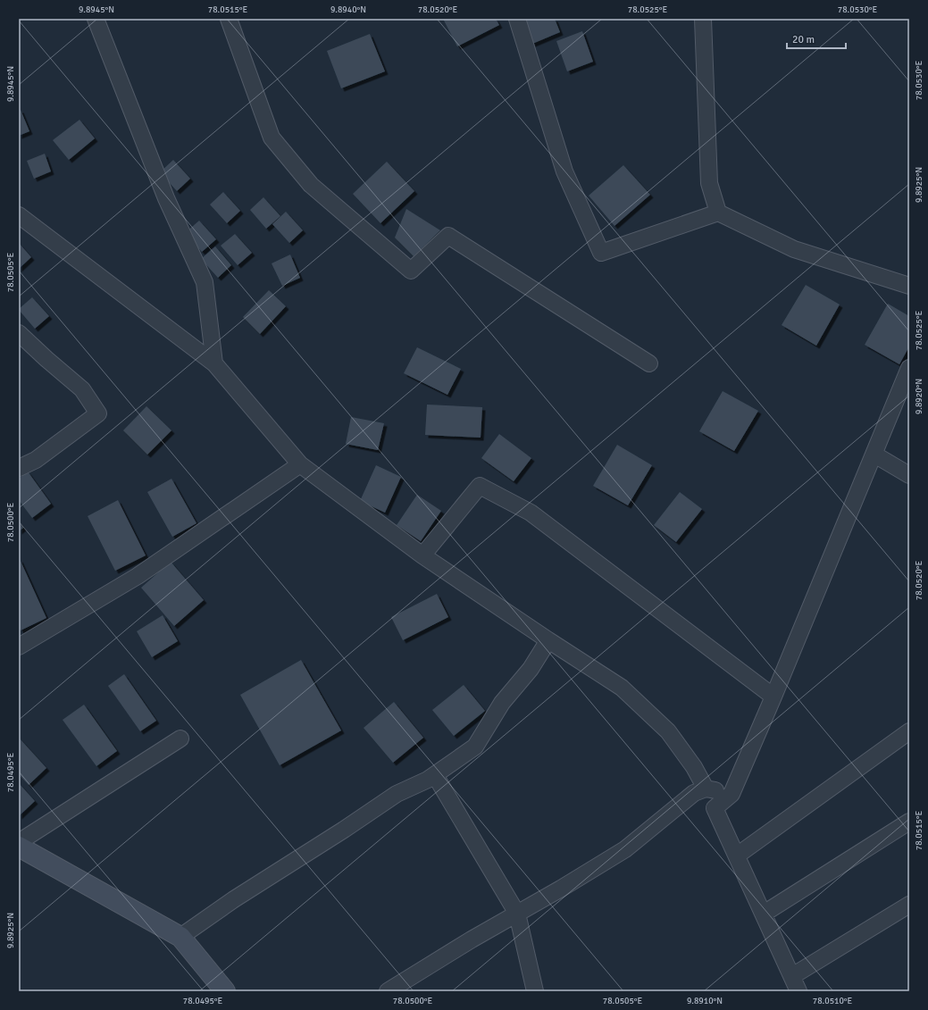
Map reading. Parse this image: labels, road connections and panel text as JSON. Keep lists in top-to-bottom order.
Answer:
{
  "scale_bar": "20 m",
  "coordinates": [
    "9.8945°N",
    "78.0515°E",
    "9.8940°N",
    "78.0520°E",
    "78.0525°E",
    "78.0530°E",
    "9.8925°N",
    "78.0505°E",
    "9.8920°N",
    "78.0500°E",
    "78.0495°E",
    "9.8910°N",
    "78.0510°E"
  ]
}
